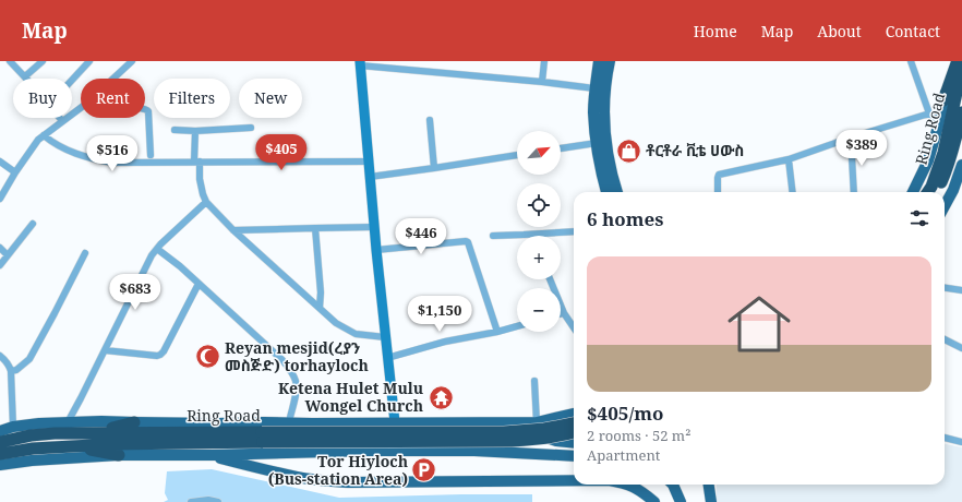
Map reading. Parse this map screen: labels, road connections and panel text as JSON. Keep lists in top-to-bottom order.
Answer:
{
  "streets": {
    "highway": ["Ring Road"]
  },
  "places": {
    "shop": ["ቶርቶራ ቪቴ ሀውስ"],
    "mosque": ["Reyan mesjid(ረያን መስጅድ) torhayloch"],
    "temple": ["Ketena Hulet Mulu Wongel Church"],
    "parking": ["Tor Hiyloch (Bus-station Area)"]
  },
  "north": "top right",
  "page": {
    "header": "Map",
    "nav": [
      "Home",
      "Map",
      "About",
      "Contact"
    ],
    "chip": [
      "Buy",
      "Rent",
      "Filters",
      "New"
    ],
    "price": [
      "$389",
      "$405",
      "$516",
      "$446",
      "$683",
      "$1,150"
    ],
    "map_buttons": ["+", "−"],
    "heading": "6 homes",
    "list": [
      {
        "name": "$405/mo",
        "note": "2 rooms · 52 m² · Apartment"
      }
    ]
  }
}
